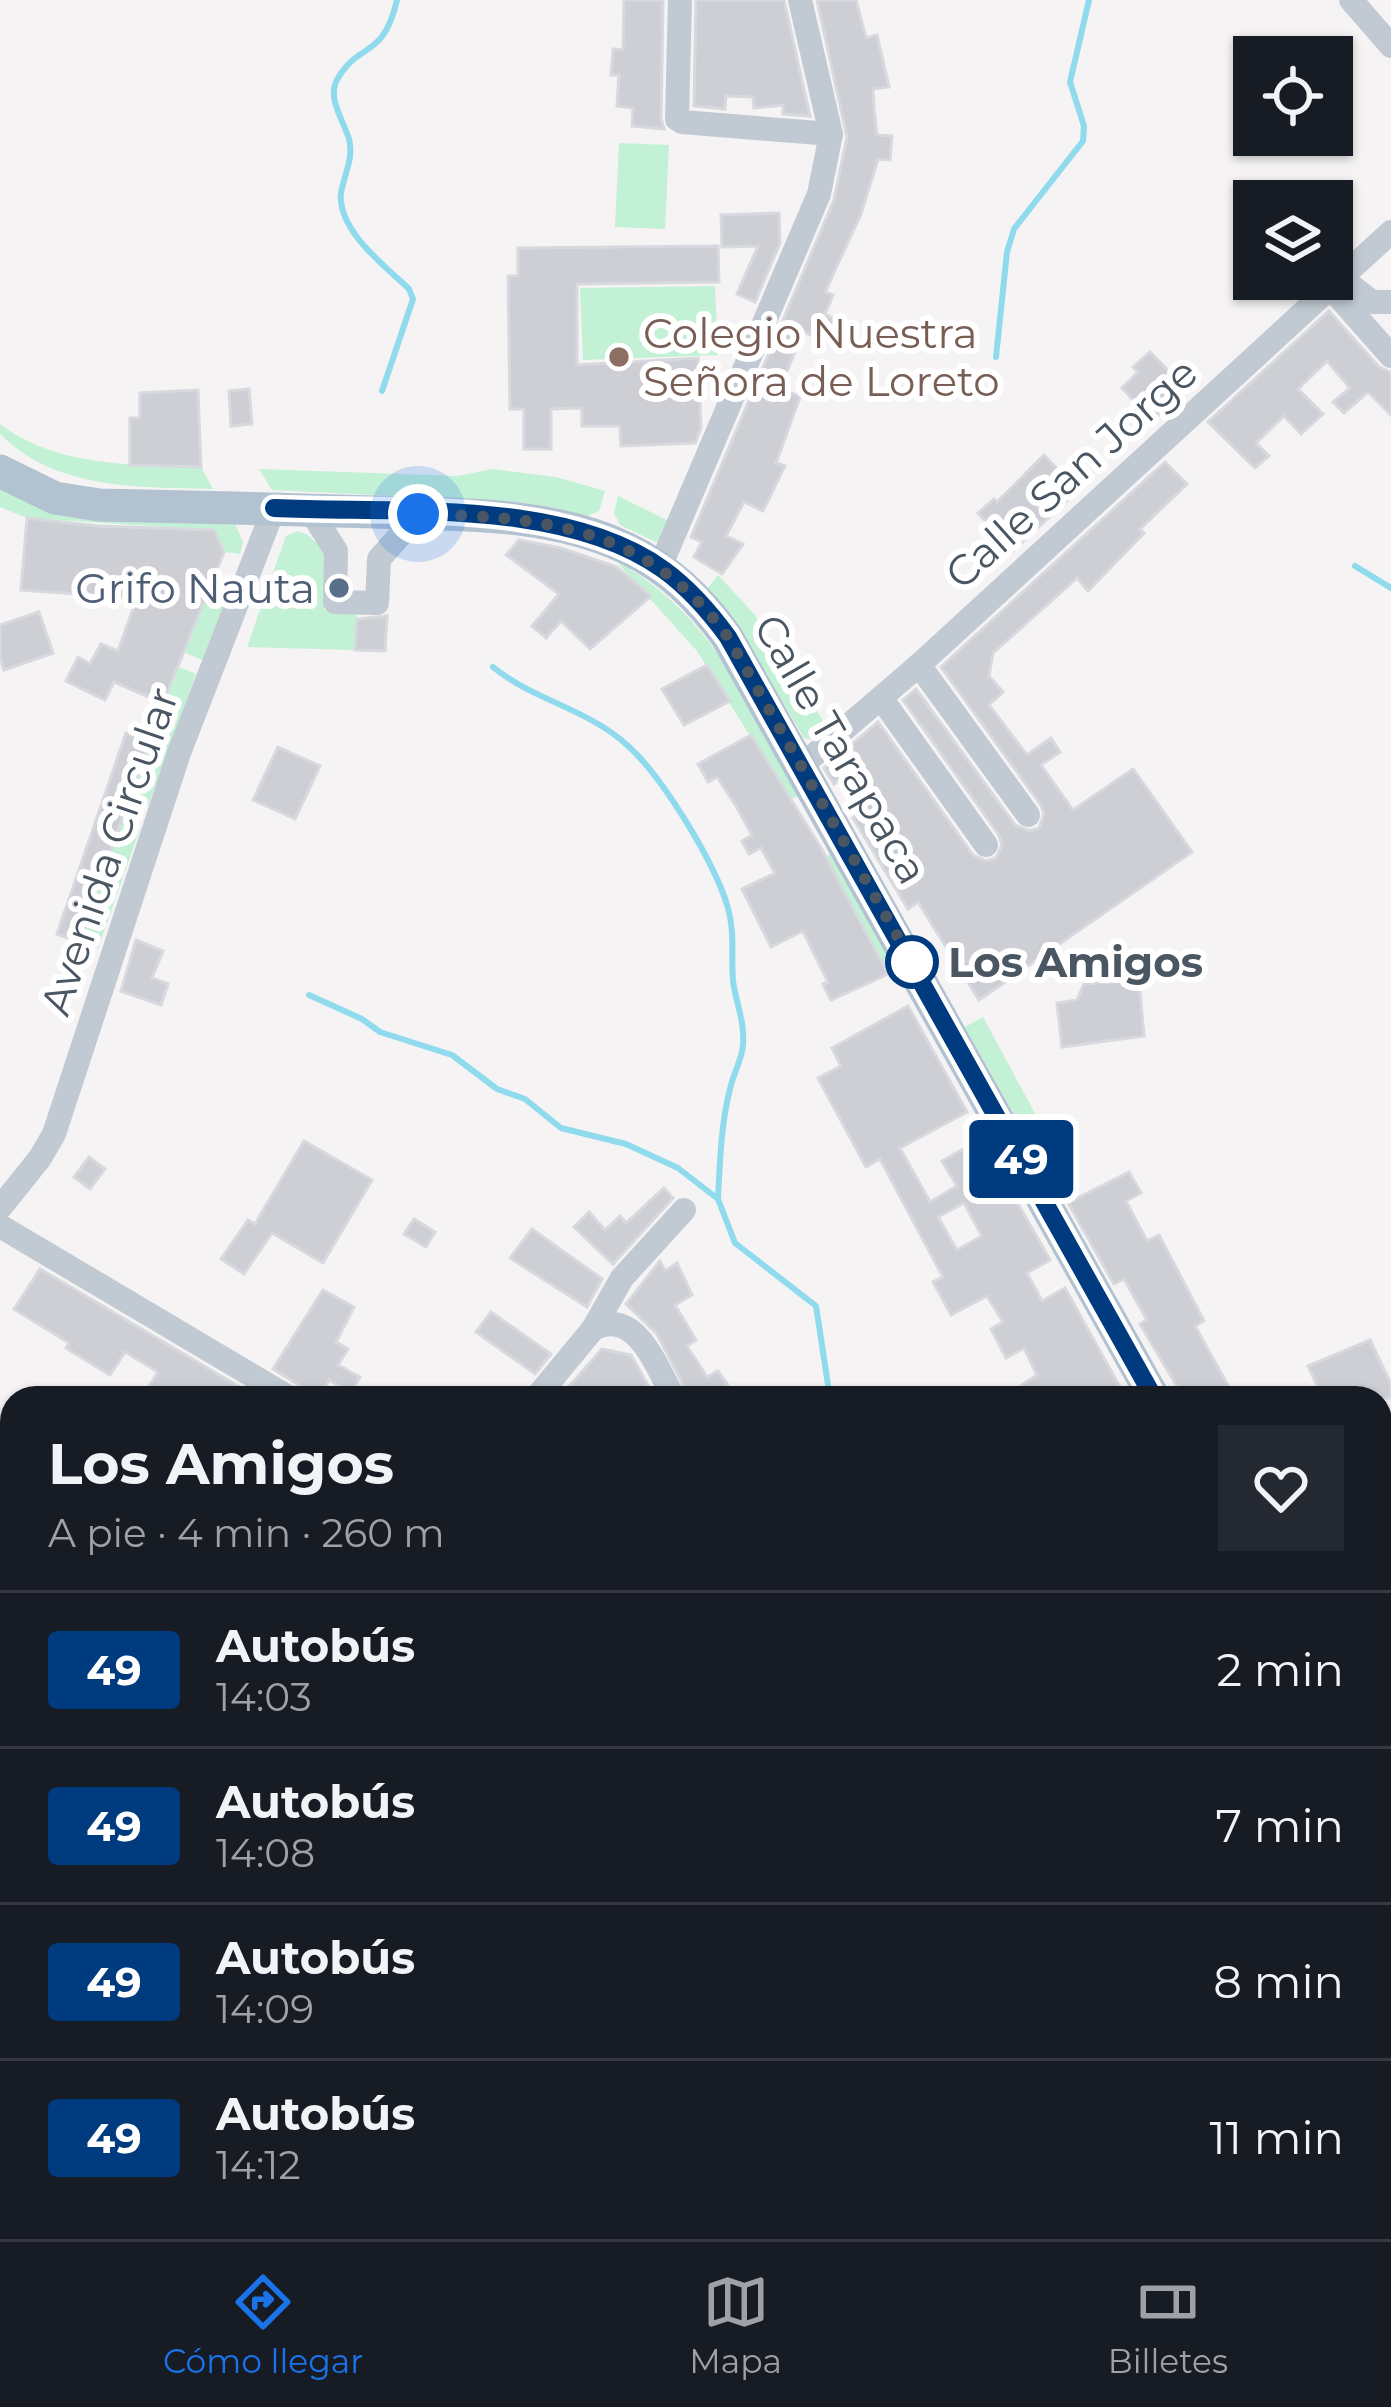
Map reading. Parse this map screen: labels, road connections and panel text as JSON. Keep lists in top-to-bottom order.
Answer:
{
  "streets": {
    "main road": ["Calle Tarapaca"],
    "street": ["Calle San Jorge", "Avenida Circular"]
  },
  "crossings": [
    ["Calle San Jorge", "Calle Tarapaca"],
    ["Calle Tarapaca", "Avenida Circular"]
  ],
  "places": ["Colegio Nuestra Señora de Loreto", "Grifo Nauta", "Los Amigos"],
  "lines": ["bus line 49"],
  "page": {
    "on_map": "49",
    "heading": ["Los Amigos", "A pie · 4 min · 260 m"],
    "list": [
      {
        "mark": "49",
        "name": "Autobús",
        "note": "14:03",
        "value": "2 min"
      },
      {
        "mark": "49",
        "name": "Autobús",
        "note": "14:08",
        "value": "7 min"
      },
      {
        "mark": "49",
        "name": "Autobús",
        "note": "14:09",
        "value": "8 min"
      },
      {
        "mark": "49",
        "name": "Autobús",
        "note": "14:12",
        "value": "11 min"
      }
    ],
    "tabs": ["Cómo llegar", "Mapa", "Billetes"]
  }
}
